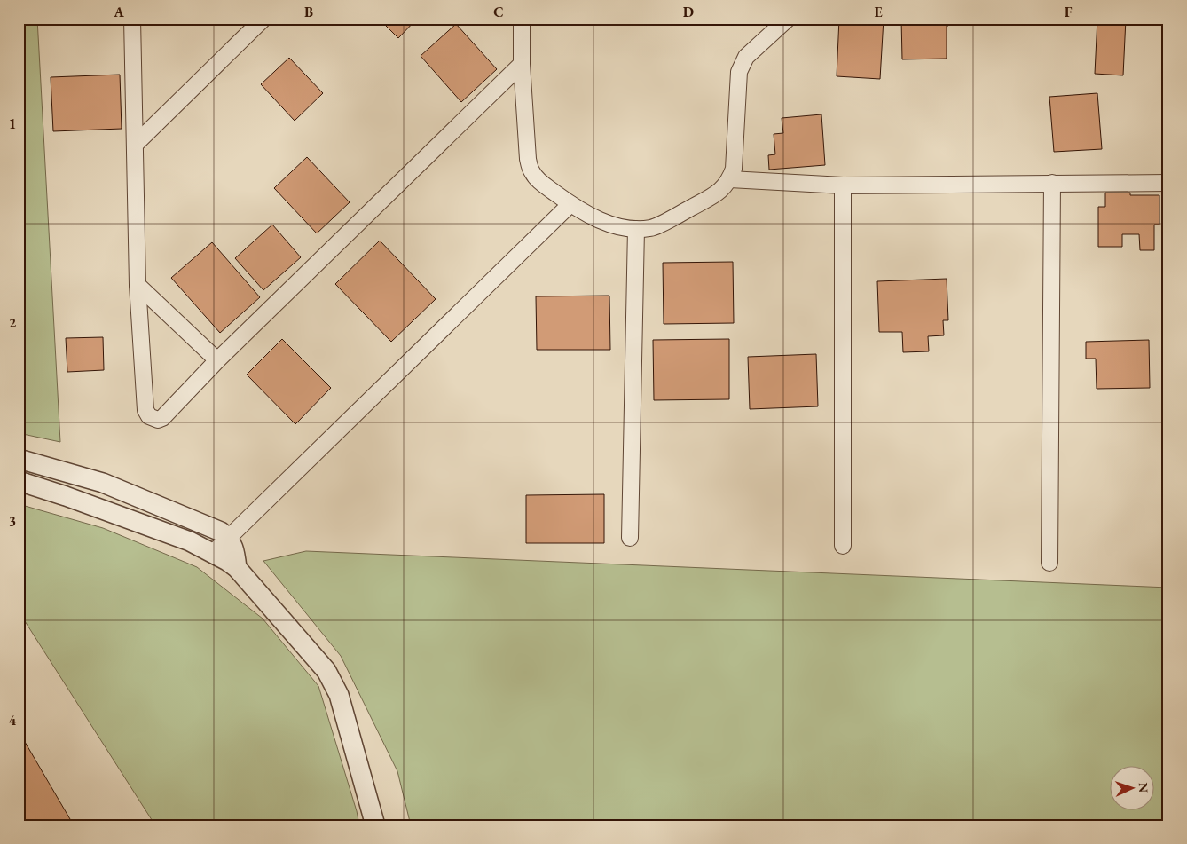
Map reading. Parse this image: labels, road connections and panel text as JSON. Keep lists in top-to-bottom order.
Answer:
{
  "north": "right",
  "grid": {
    "columns": [
      "A",
      "B",
      "C",
      "D",
      "E",
      "F"
    ],
    "rows": [
      "1",
      "2",
      "3",
      "4"
    ]
  }
}
